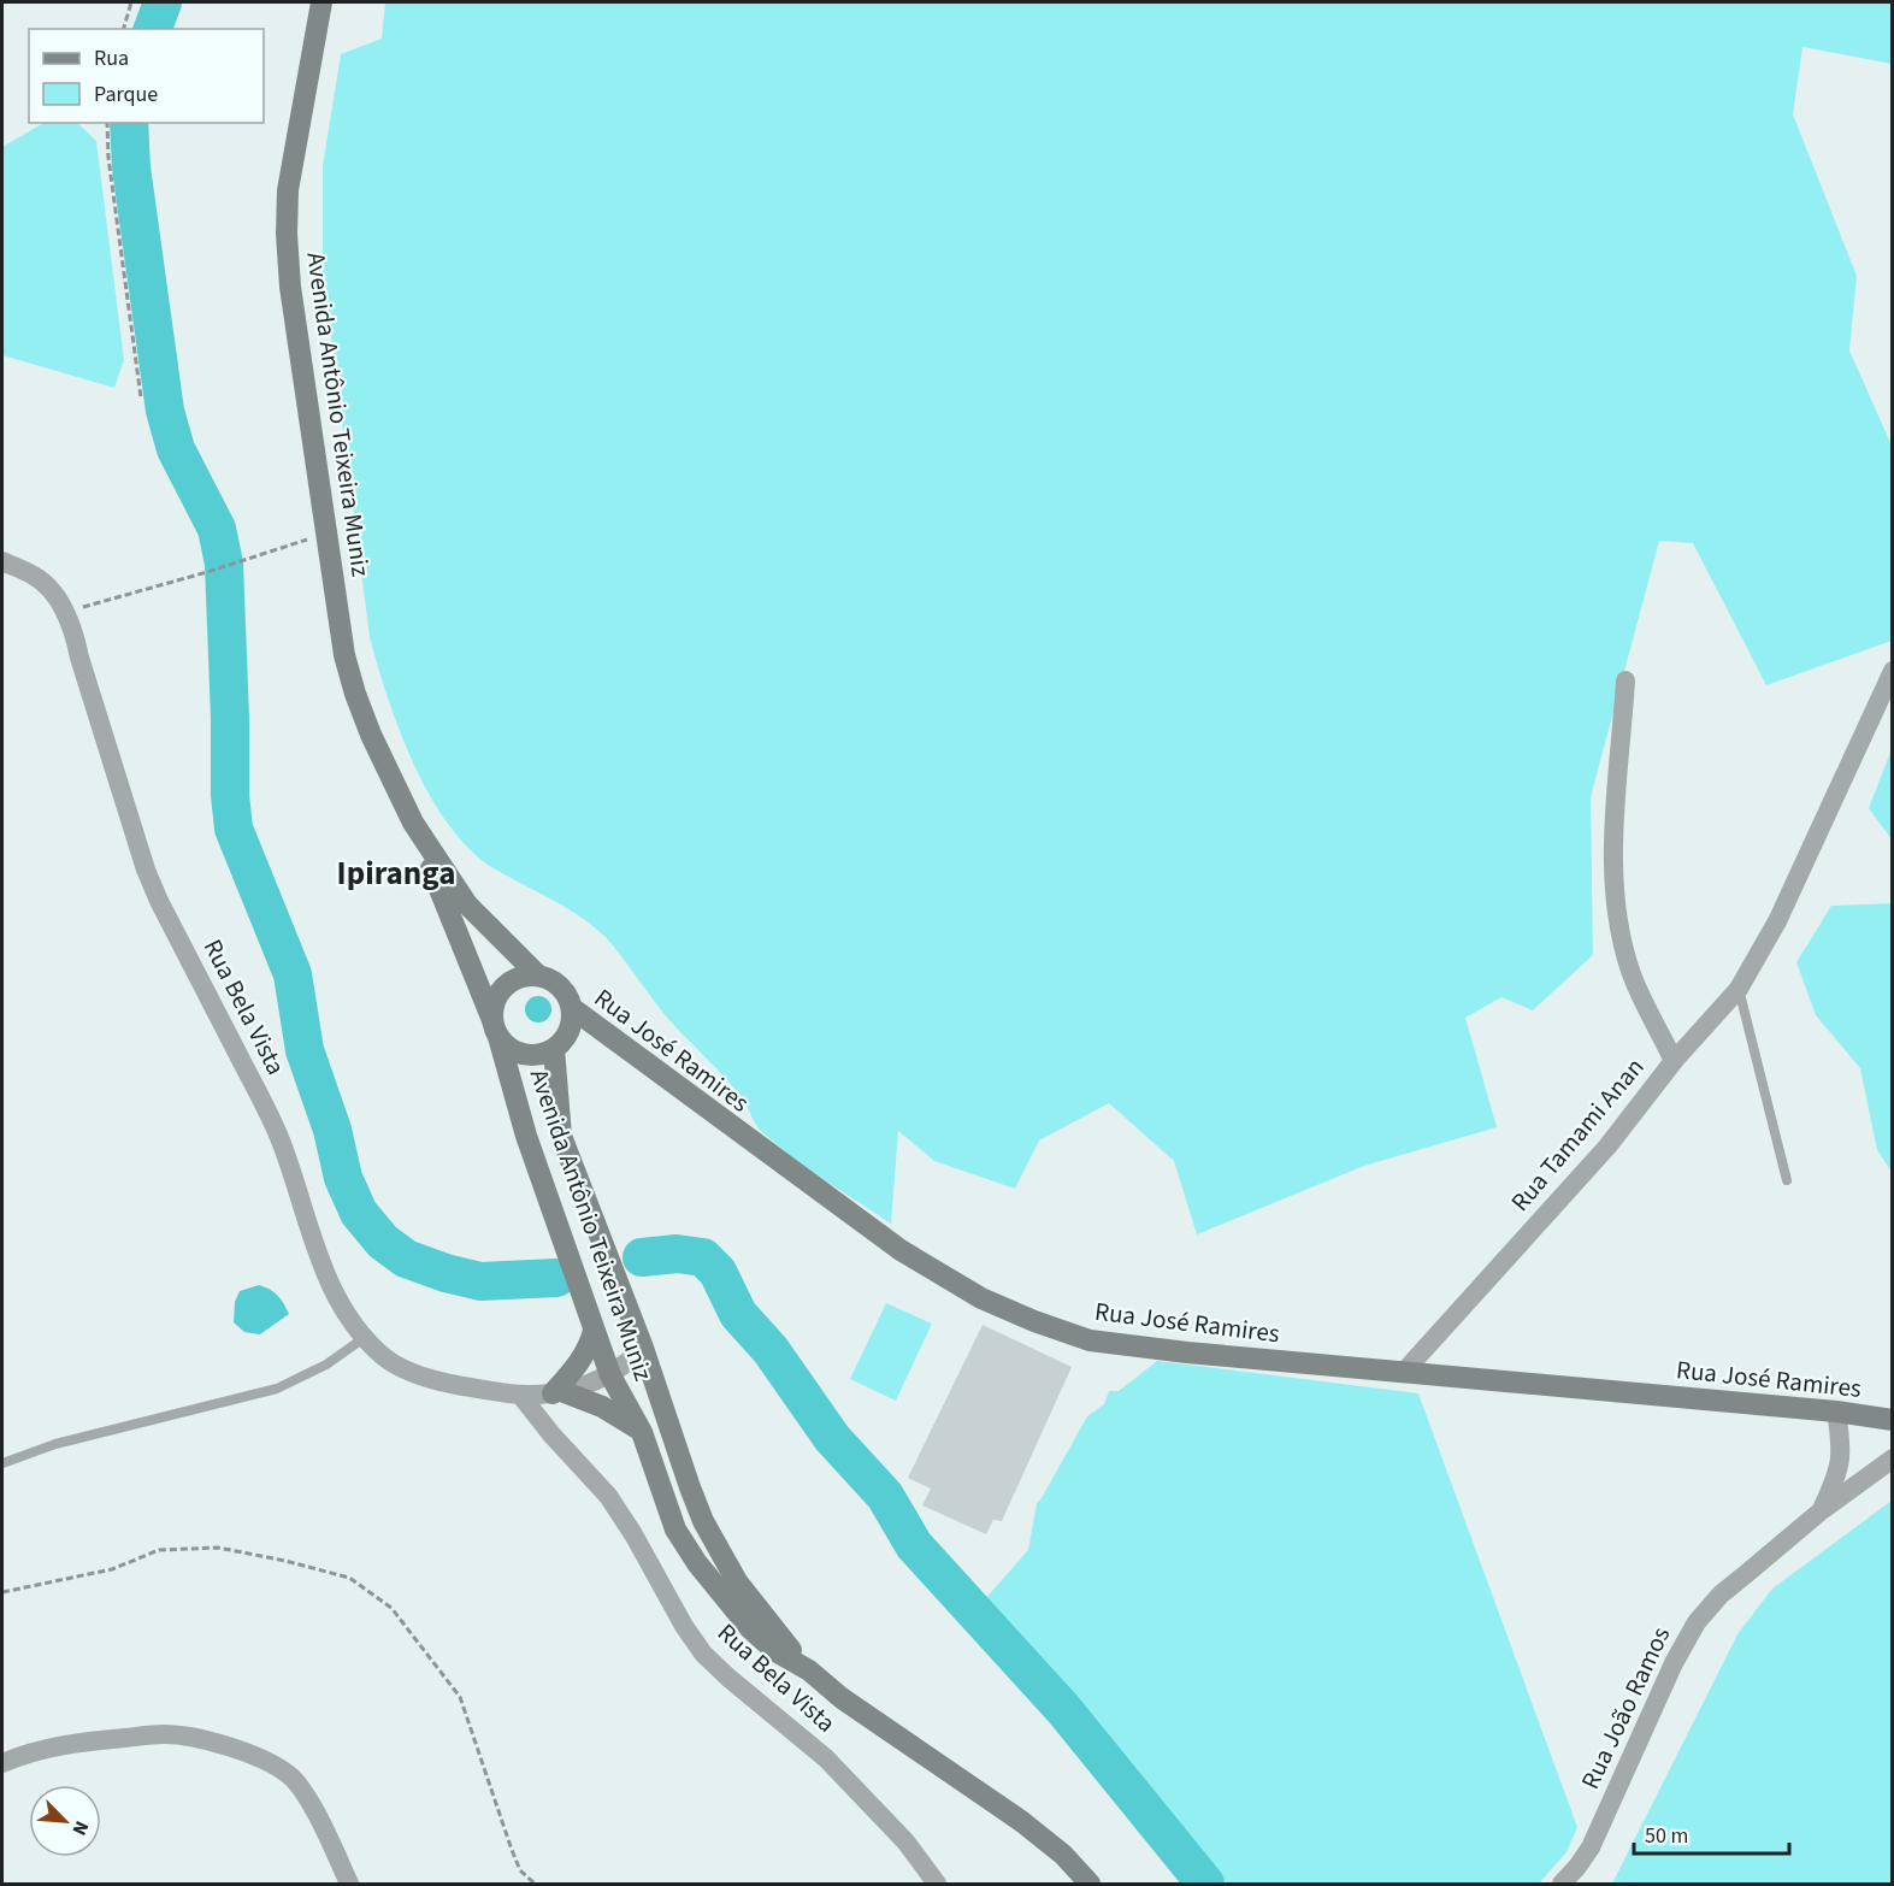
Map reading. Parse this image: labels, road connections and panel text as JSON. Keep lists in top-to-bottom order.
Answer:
{
  "streets": {
    "main road": ["Avenida Antônio Teixeira Muniz", "Rua José Ramires"],
    "street": ["Rua Bela Vista", "Rua Tamami Anan", "Rua João Ramos"]
  },
  "crossings": [
    ["Avenida Antônio Teixeira Muniz", "Rua Bela Vista"],
    ["Avenida Antônio Teixeira Muniz", "Rua José Ramires"],
    ["Rua José Ramires", "Rua Tamami Anan"],
    ["Rua José Ramires", "Rua João Ramos"]
  ],
  "districts": ["Ipiranga"],
  "legend": ["Rua", "Parque"],
  "scale_bar": "50 m",
  "north": "bottom right"
}
